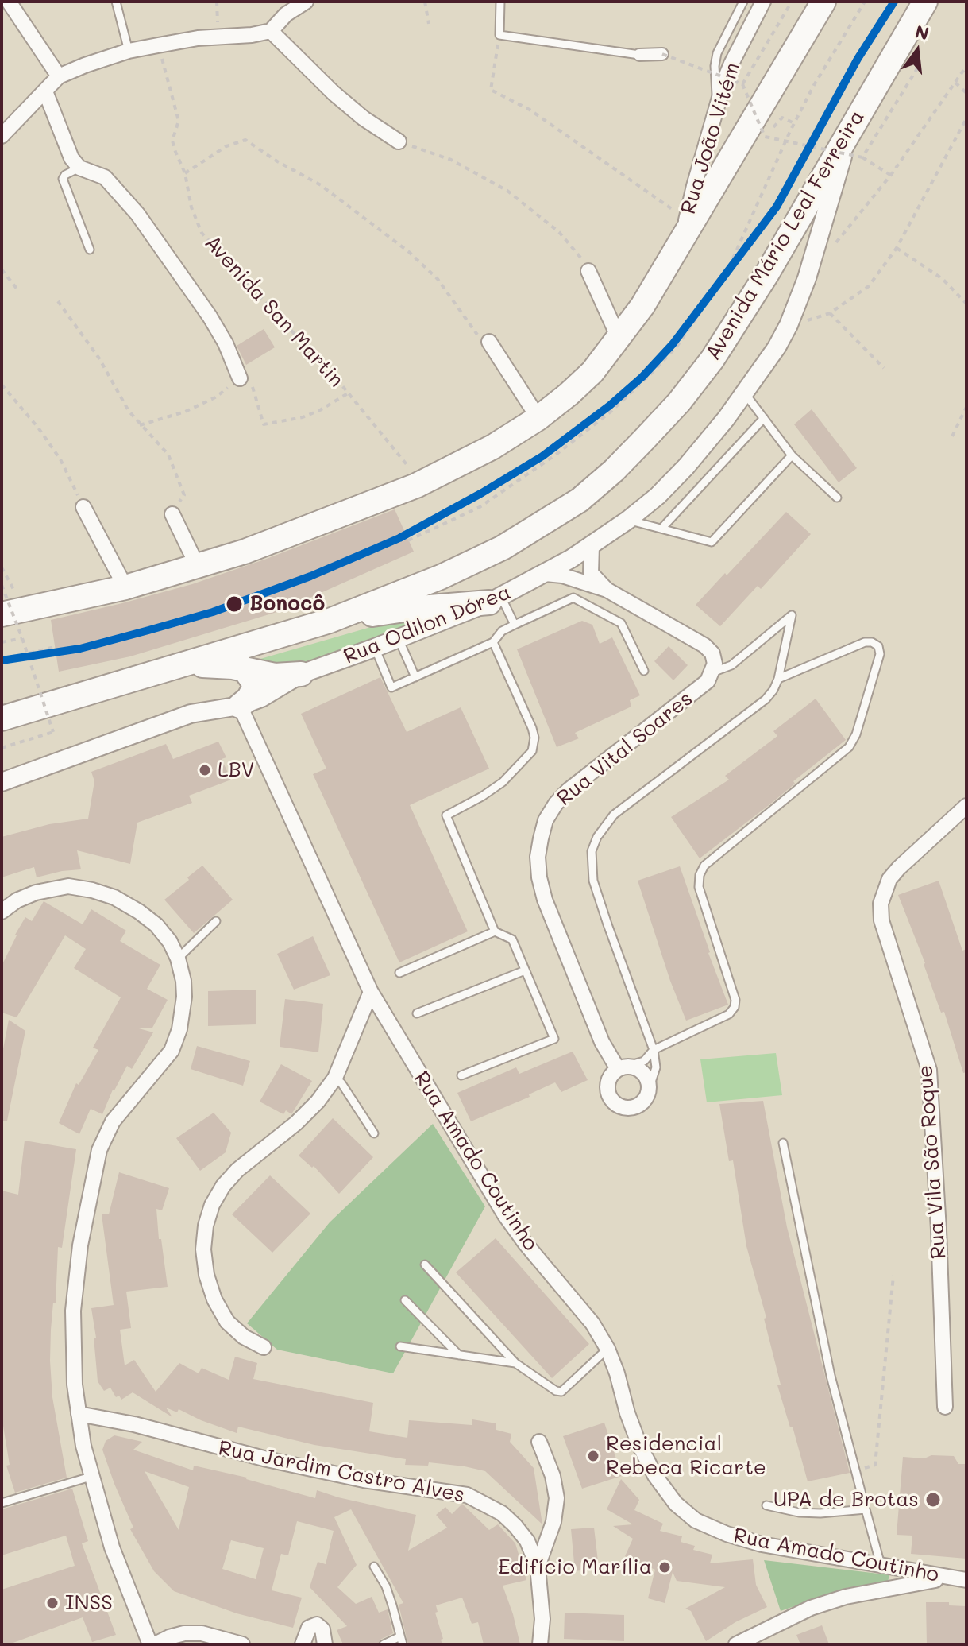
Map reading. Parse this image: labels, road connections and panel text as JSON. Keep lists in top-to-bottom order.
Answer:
{
  "streets": {
    "highway": ["Avenida Mário Leal Ferreira"],
    "street": [
      "Rua João Vitém",
      "Rua Odilon Dórea",
      "Rua Vital Soares",
      "Rua Amado Coutinho",
      "Rua Vila São Roque",
      "Rua Jardim Castro Alves"
    ],
    "path": ["Avenida San Martin"]
  },
  "crossings": [
    ["Avenida Mário Leal Ferreira", "Rua Odilon Dórea"],
    ["Rua Odilon Dórea", "Rua Amado Coutinho"]
  ],
  "places": [
    "Bonocô",
    "LBV",
    "Residencial Rebeca Ricarte",
    "UPA de Brotas",
    "Edifício Marília",
    "INSS"
  ],
  "north": "top"
}
